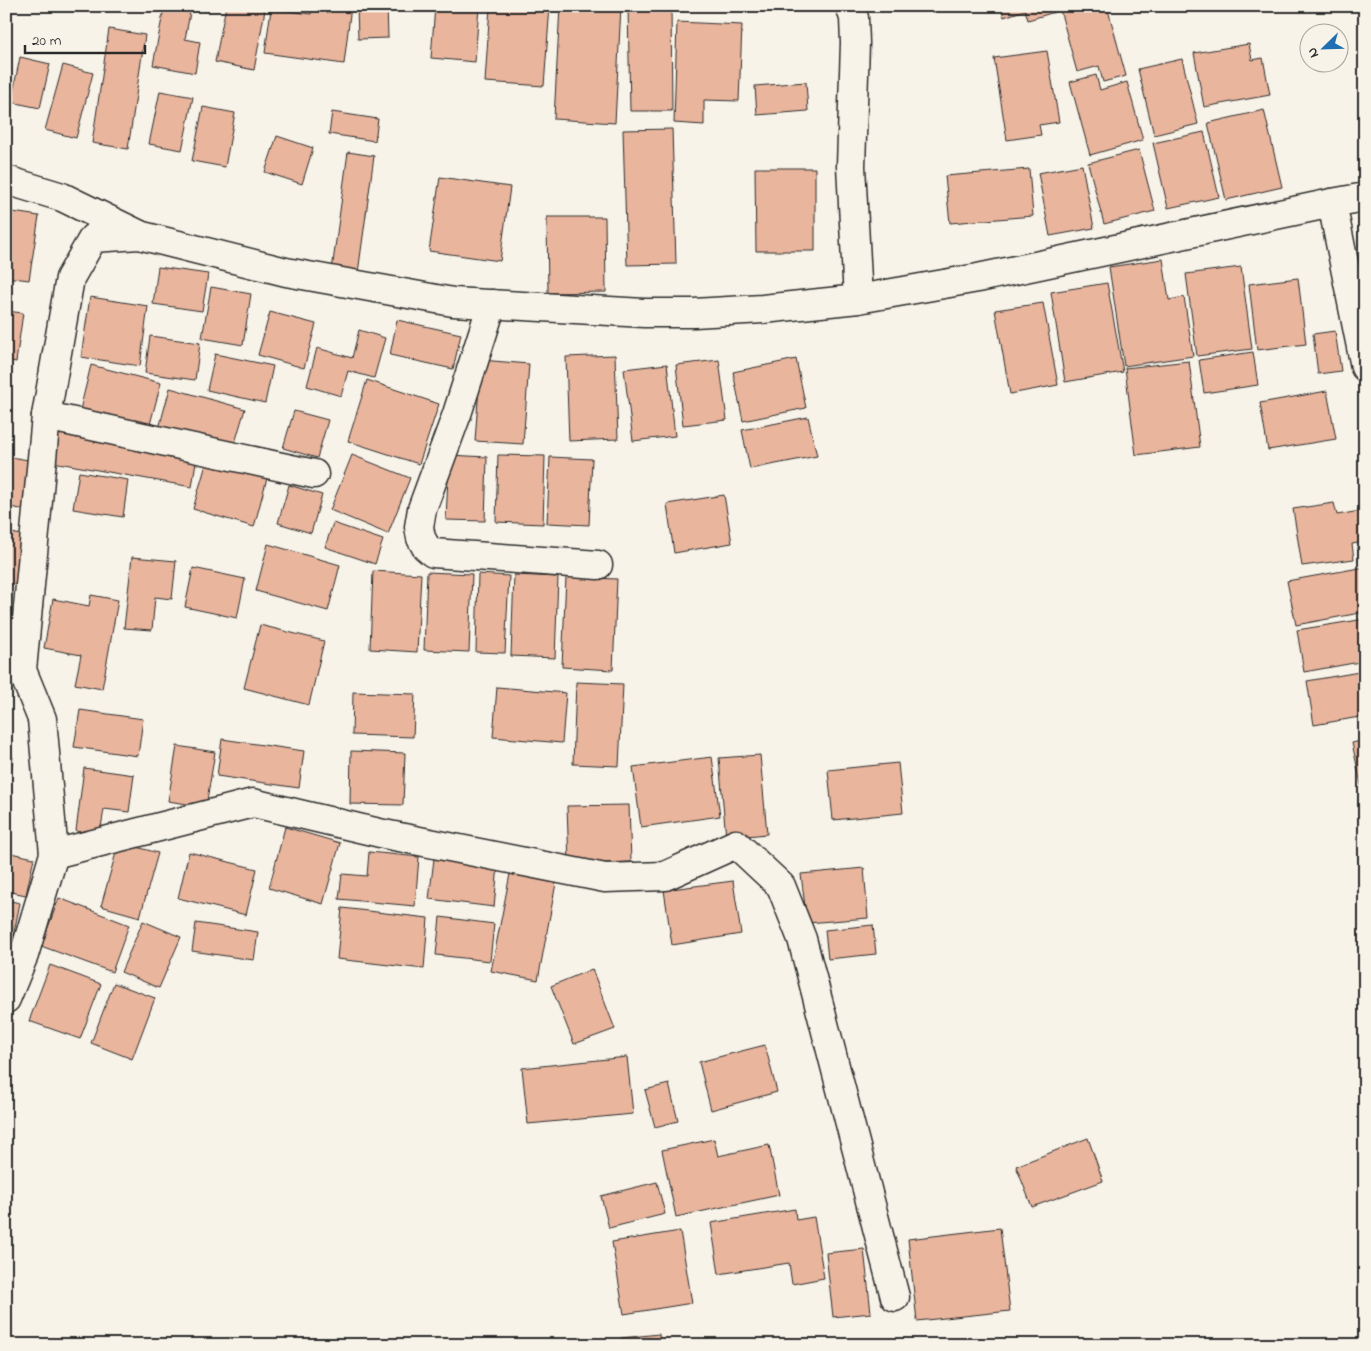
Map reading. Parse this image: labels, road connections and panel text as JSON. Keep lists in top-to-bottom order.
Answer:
{
  "scale_bar": "20 m",
  "north": "bottom left"
}
